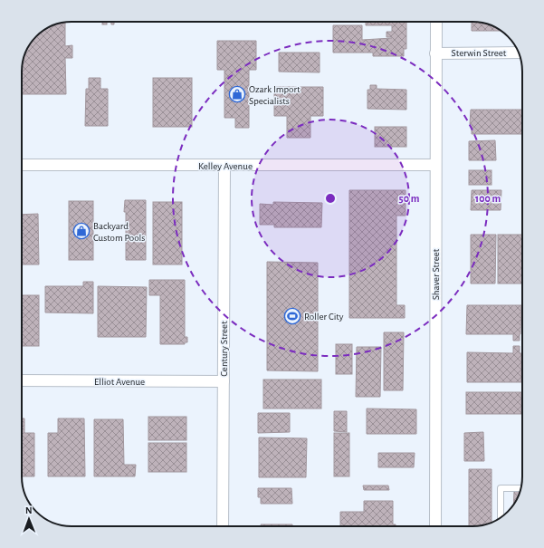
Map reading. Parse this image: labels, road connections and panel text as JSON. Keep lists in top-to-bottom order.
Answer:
{
  "streets": {
    "street": [
      "Sterwin Street",
      "Kelley Avenue",
      "Shaver Street",
      "Century Street",
      "Elliot Avenue"
    ]
  },
  "crossings": [
    ["Sterwin Street", "Shaver Street"],
    ["Kelley Avenue", "Shaver Street"],
    ["Kelley Avenue", "Century Street"],
    ["Century Street", "Elliot Avenue"]
  ],
  "places": {
    "shop": ["Ozark Import Specialists", "Backyard Custom Pools"],
    "sports": ["Roller City"]
  },
  "north": "top",
  "rings": ["50 m", "100 m"]
}
